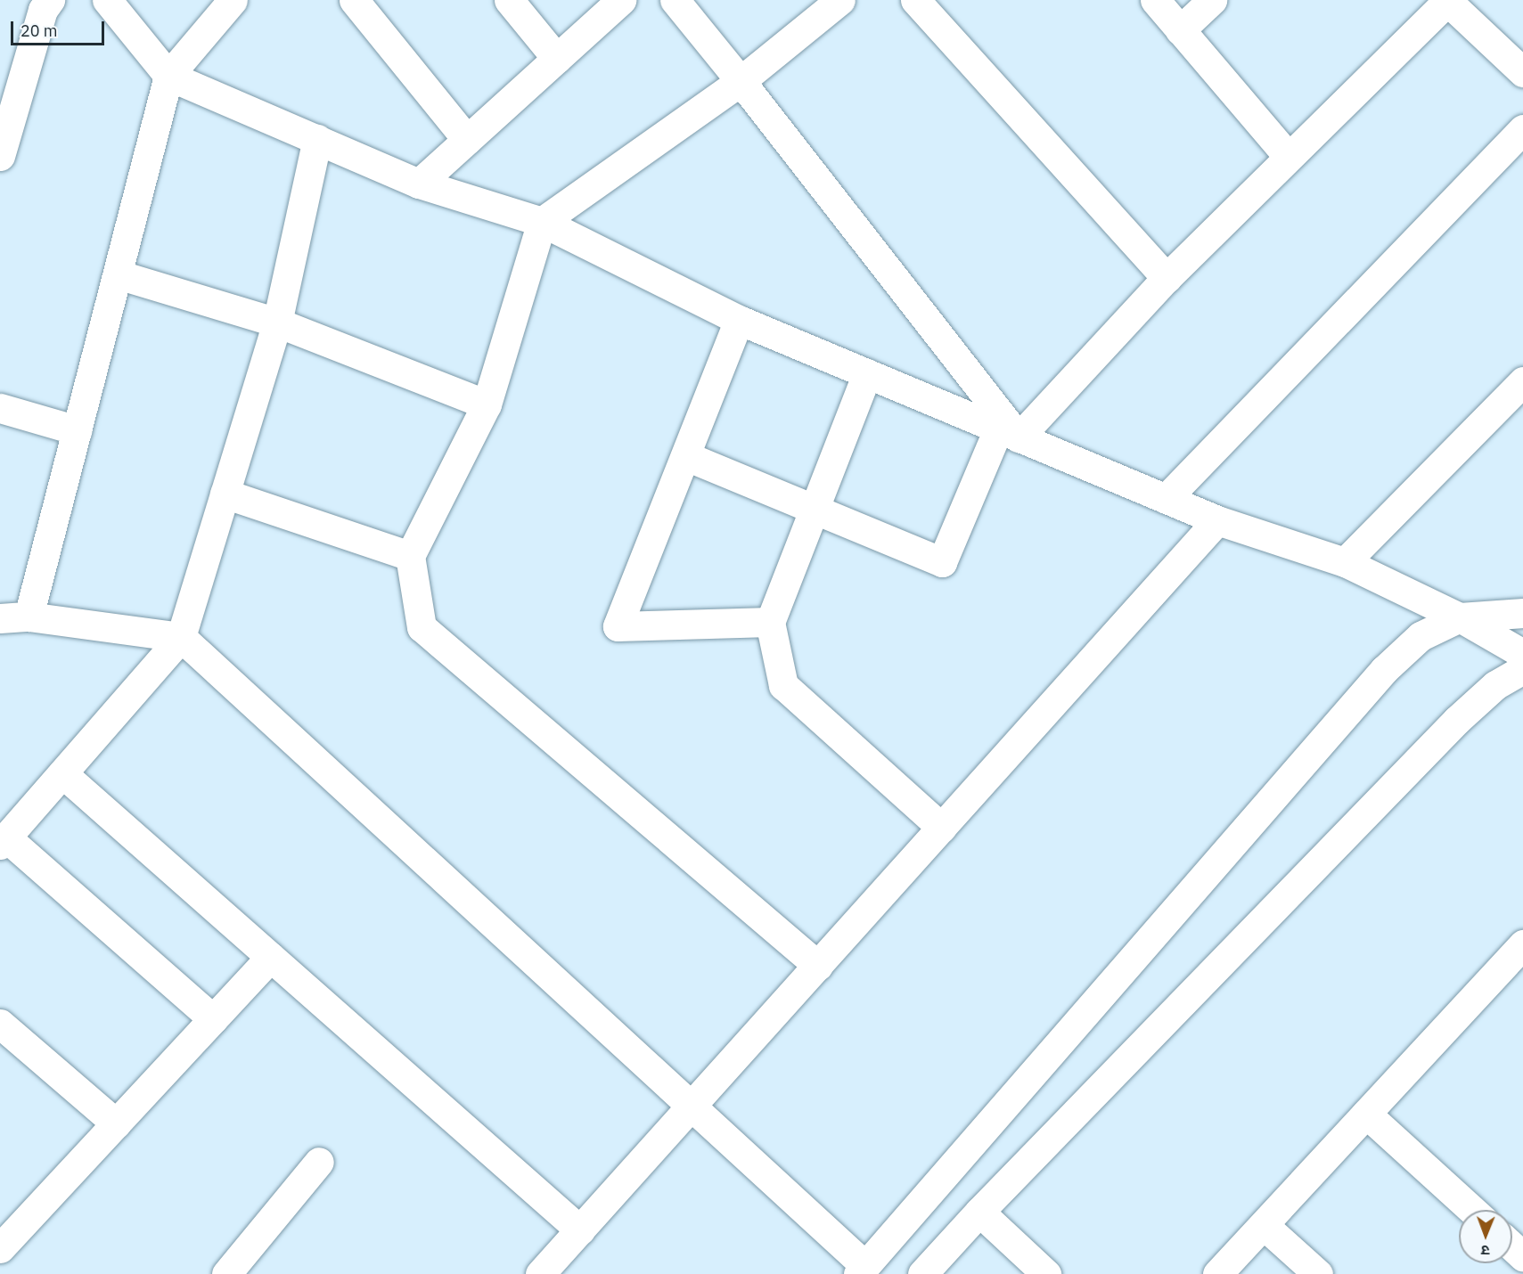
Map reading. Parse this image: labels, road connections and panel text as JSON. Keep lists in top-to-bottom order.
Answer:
{
  "scale_bar": "20 m",
  "north": "bottom"
}
